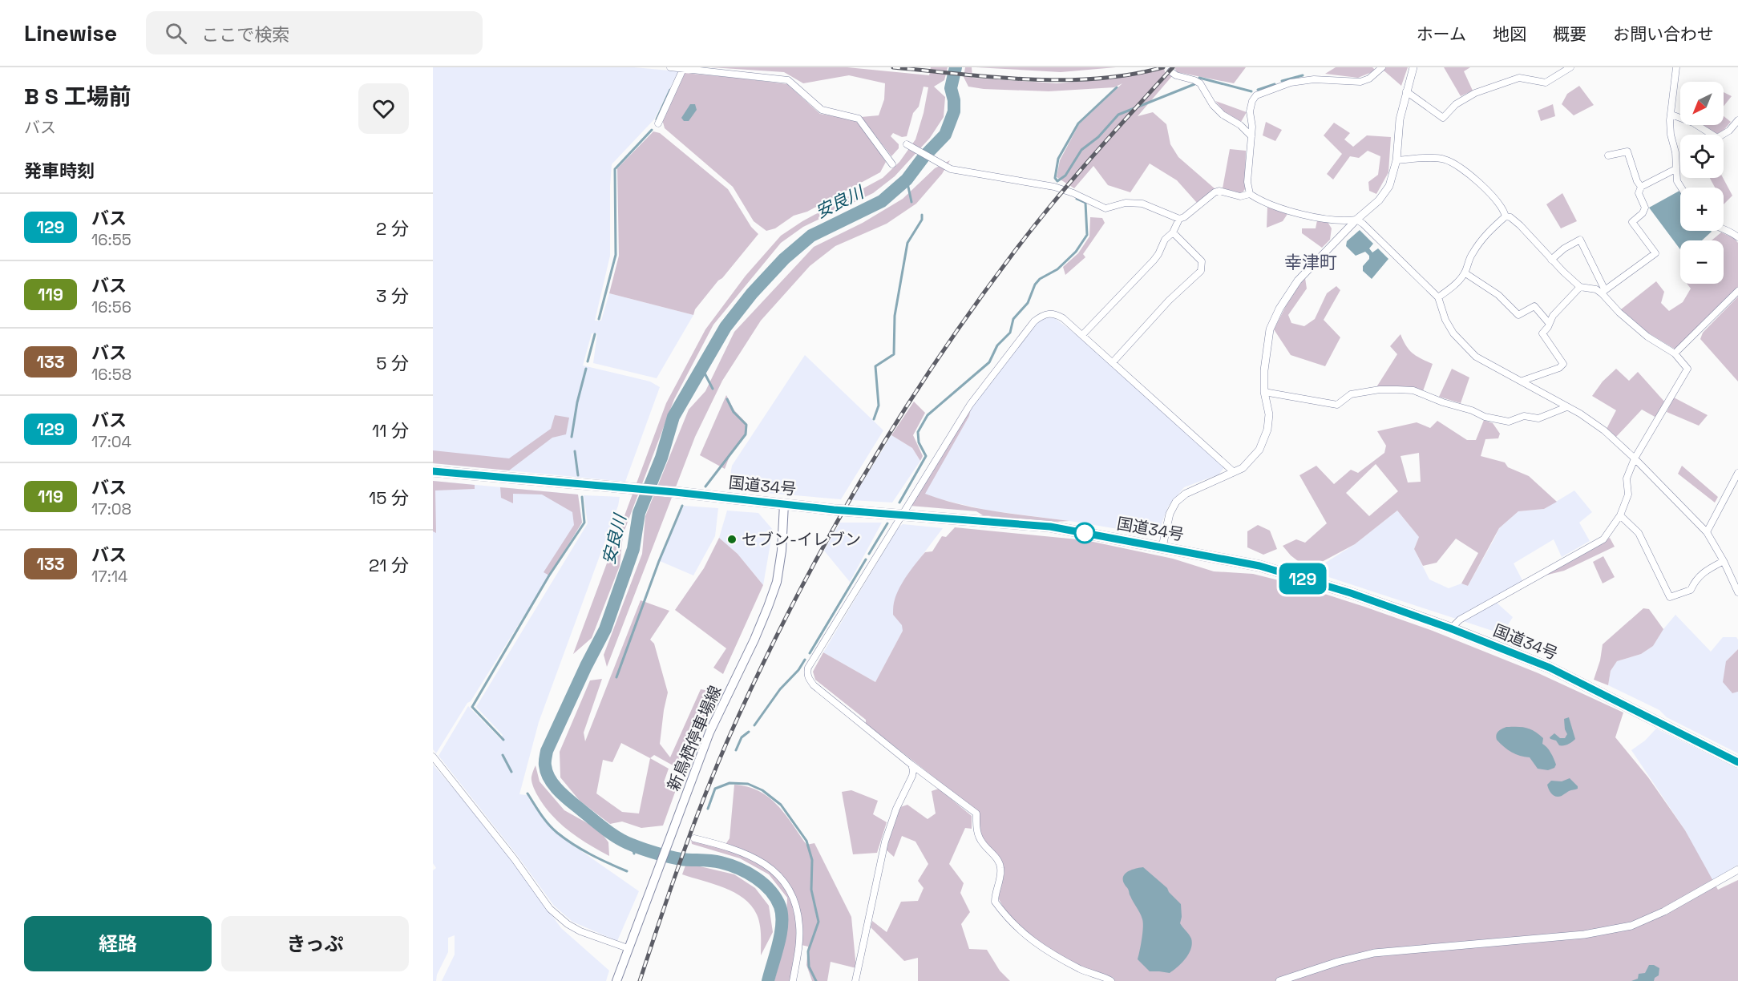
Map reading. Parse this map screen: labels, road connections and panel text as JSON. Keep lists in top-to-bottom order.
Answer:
{
  "streets": {
    "highway": ["国道34号"],
    "main road": ["新鳥栖停車場線"]
  },
  "crossings": [
    ["国道34号", "新鳥栖停車場線"]
  ],
  "districts": ["幸津町"],
  "water": ["安良川"],
  "places": ["セブン-イレブン"],
  "lines": ["bus line 129"],
  "north": "bottom left",
  "page": {
    "header": "Linewise",
    "search": "ここで検索",
    "nav": [
      "ホーム",
      "地図",
      "概要",
      "お問い合わせ"
    ],
    "heading": [
      ["B S 工場前", "バス"],
      "発車時刻"
    ],
    "on_map": "129",
    "map_buttons": ["+", "−"],
    "list": [
      {
        "mark": "129",
        "name": "バス",
        "note": "16:55",
        "value": "2 分"
      },
      {
        "mark": "119",
        "name": "バス",
        "note": "16:56",
        "value": "3 分"
      },
      {
        "mark": "133",
        "name": "バス",
        "note": "16:58",
        "value": "5 分"
      },
      {
        "mark": "129",
        "name": "バス",
        "note": "17:04",
        "value": "11 分"
      },
      {
        "mark": "119",
        "name": "バス",
        "note": "17:08",
        "value": "15 分"
      },
      {
        "mark": "133",
        "name": "バス",
        "note": "17:14",
        "value": "21 分"
      }
    ],
    "buttons": ["経路", "きっぷ"]
  }
}
